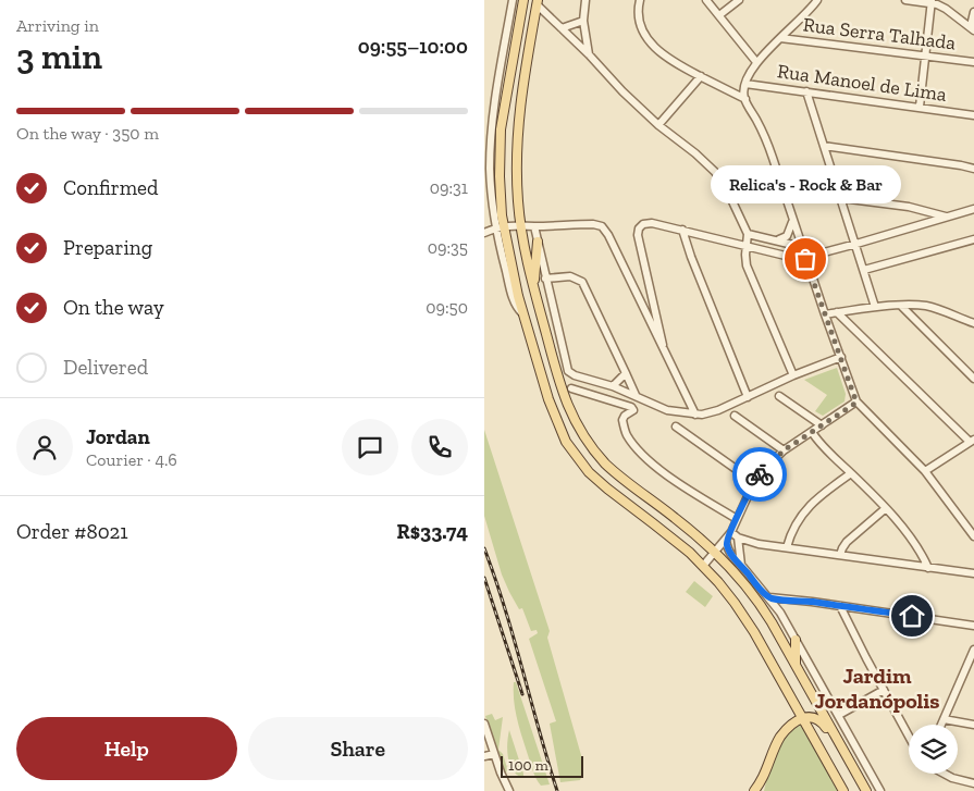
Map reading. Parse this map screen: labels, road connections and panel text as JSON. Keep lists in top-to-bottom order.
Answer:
{
  "streets": {
    "street": ["Rua Serra Talhada", "Rua Manoel de Lima"]
  },
  "districts": ["Jardim Jordanópolis"],
  "places": ["Relica's - Rock & Bar"],
  "scale_bar": "100 m",
  "page": {
    "heading": ["3 min", "Arriving in", "09:55–10:00"],
    "panel": [
      "Jordan",
      "Courier · 4.6",
      "Order #8021",
      "R$33.74"
    ],
    "bar": "On the way · 350 m",
    "list": [
      ["Confirmed", "09:31"],
      ["Preparing", "09:35"],
      ["On the way", "09:50"],
      "Delivered"
    ],
    "bubble": "Relica's - Rock & Bar",
    "buttons": ["Help", "Share"],
    "scale": "100 m"
  }
}
